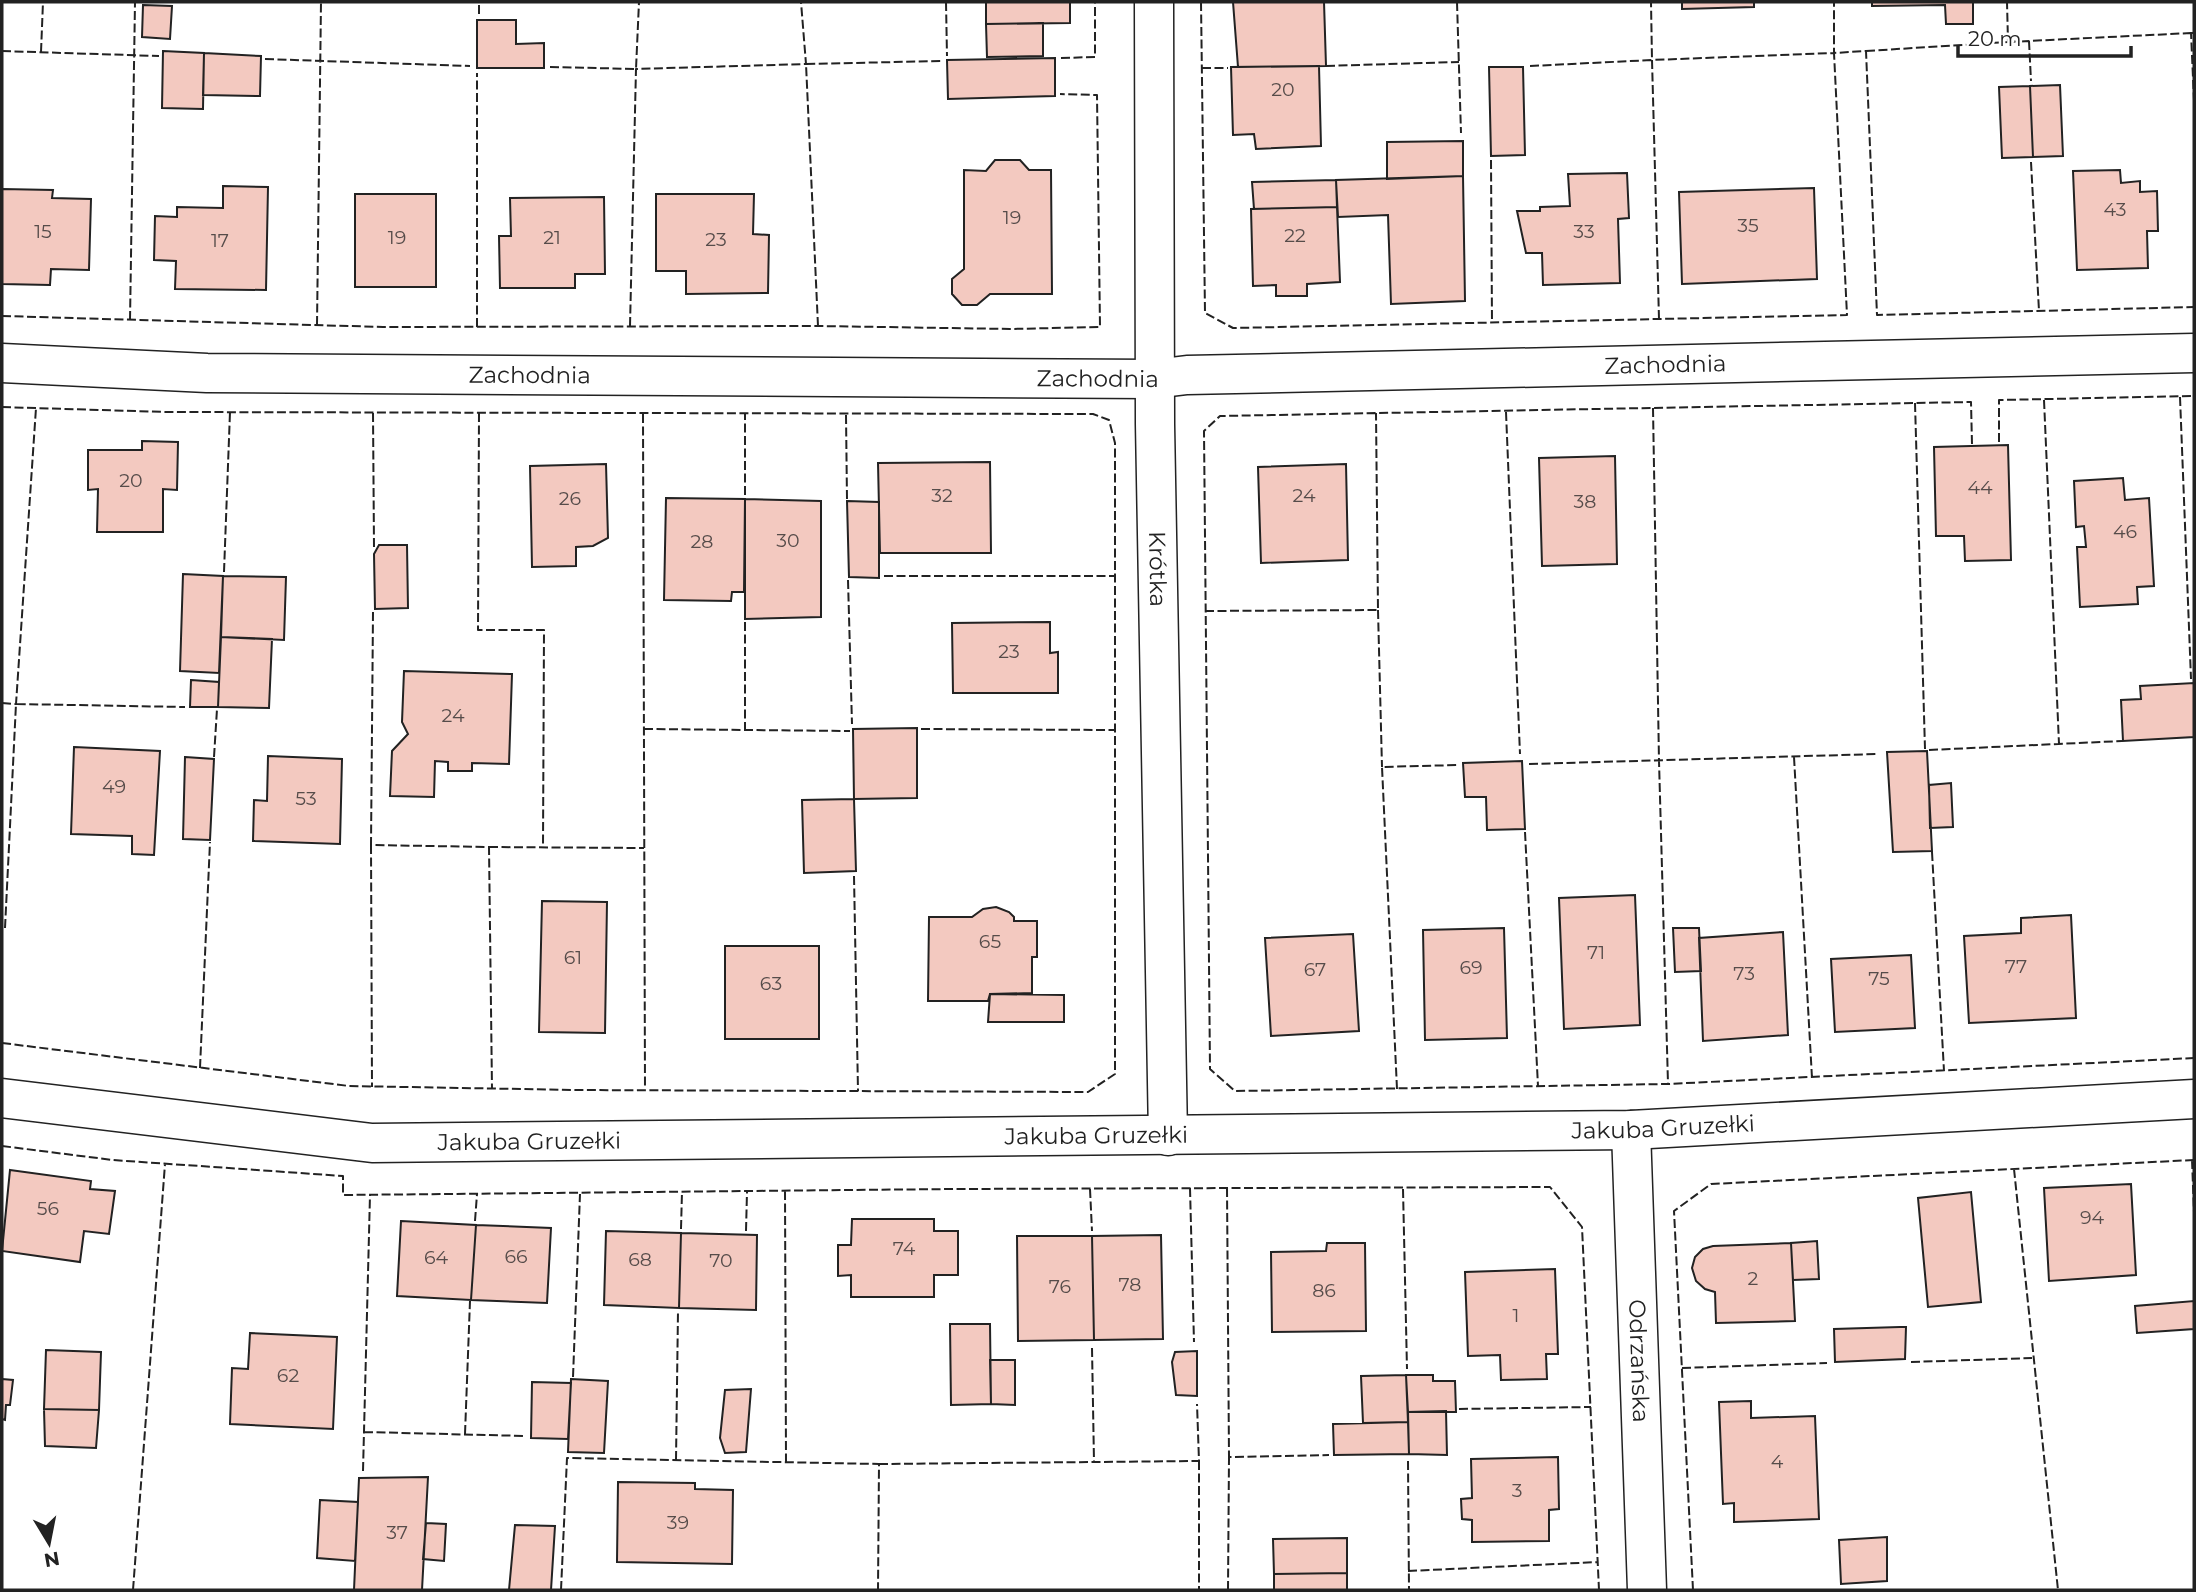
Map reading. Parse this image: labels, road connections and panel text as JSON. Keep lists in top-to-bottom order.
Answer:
{
  "streets": {
    "street": [
      "Zachodnia",
      "Krótka",
      "Jakuba Gruzełki",
      "Odrzańska"
    ]
  },
  "crossings": [
    ["Zachodnia", "Krótka"],
    ["Krótka", "Jakuba Gruzełki"],
    ["Jakuba Gruzełki", "Odrzańska"]
  ],
  "house_numbers": [
    "20",
    "43",
    "19",
    "35",
    "15",
    "33",
    "22",
    "19",
    "21",
    "23",
    "17",
    "20",
    "44",
    "32",
    "24",
    "26",
    "38",
    "46",
    "30",
    "28",
    "23",
    "24",
    "49",
    "53",
    "65",
    "71",
    "61",
    "77",
    "69",
    "67",
    "73",
    "75",
    "63",
    "56",
    "94",
    "74",
    "66",
    "64",
    "68",
    "70",
    "2",
    "78",
    "76",
    "86",
    "1",
    "62",
    "4",
    "3",
    "39",
    "37"
  ],
  "scale_bar": "20 m",
  "north": "bottom"
}
